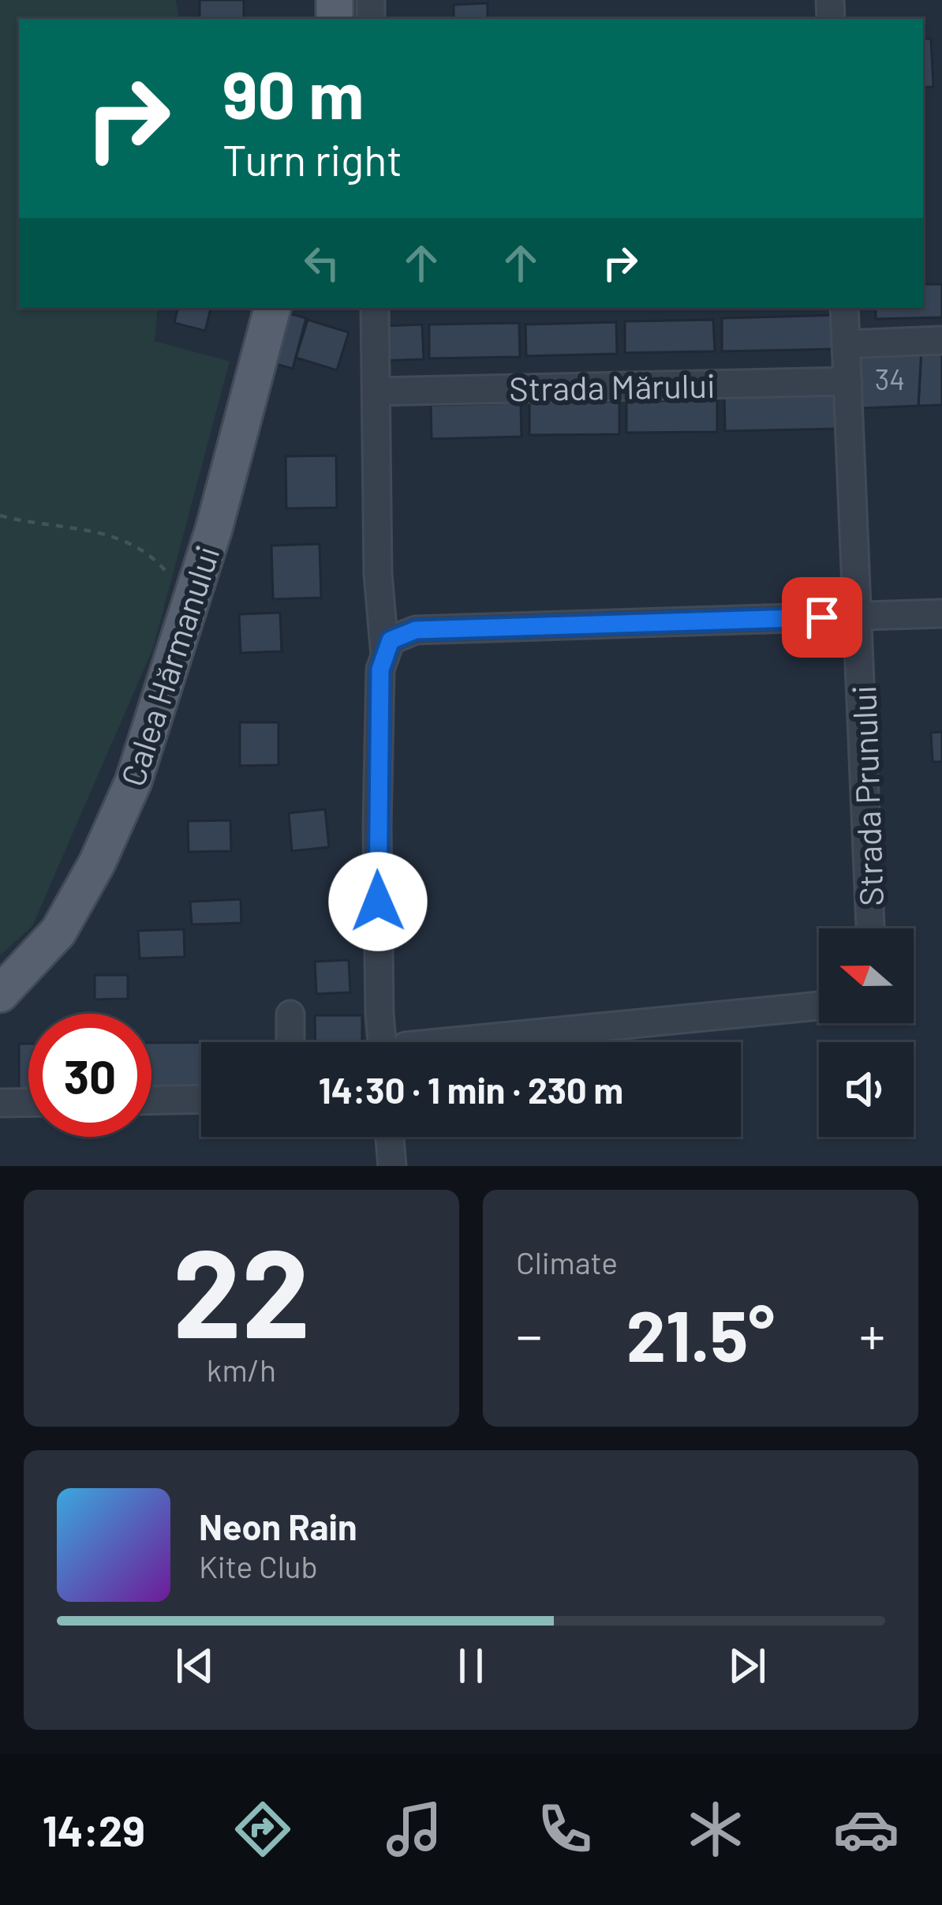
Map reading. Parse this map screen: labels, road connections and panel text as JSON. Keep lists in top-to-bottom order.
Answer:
{
  "streets": {
    "main road": ["Calea Hărmanului"],
    "street": ["Strada Mărului", "Strada Prunului"]
  },
  "crossings": [
    ["Strada Mărului", "Strada Prunului"]
  ],
  "house_numbers": ["34"],
  "north": "left",
  "page": {
    "turn": ["90 m", "Turn right"],
    "limit": "30",
    "trip": "14:30 · 1 min · 230 m",
    "tile": [
      ["22", "km/h"],
      "Climate"
    ],
    "heat": ["−", "21.5°", "+"],
    "song": ["Neon Rain", "Kite Club"],
    "tabs": "14:29"
  }
}
